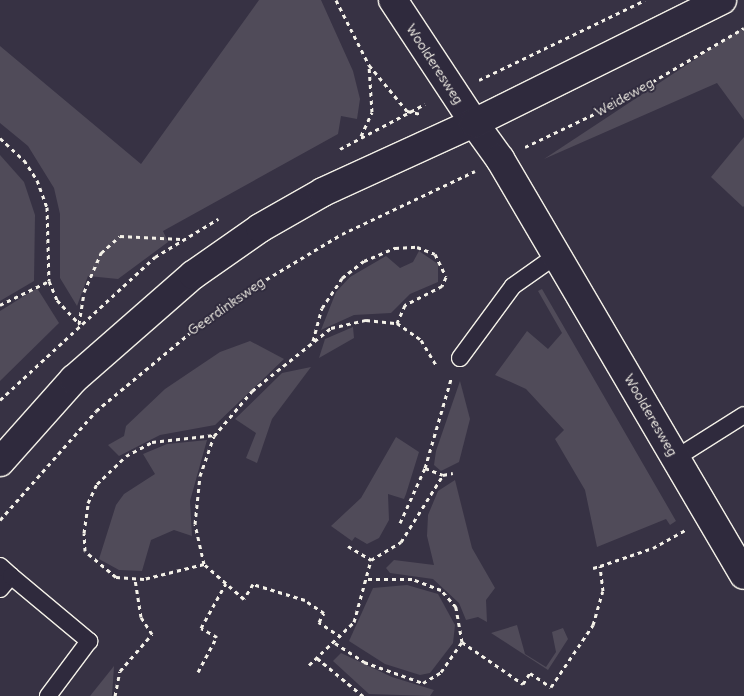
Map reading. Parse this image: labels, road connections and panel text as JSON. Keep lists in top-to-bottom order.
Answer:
{
  "streets": {
    "main road": ["Woolderesweg"],
    "path": ["Weideweg", "Geerdinksweg"]
  },
  "crossings": [
    ["Woolderesweg", "Weideweg"],
    ["Woolderesweg", "Geerdinksweg"],
    ["Weideweg", "Geerdinksweg"]
  ]
}
